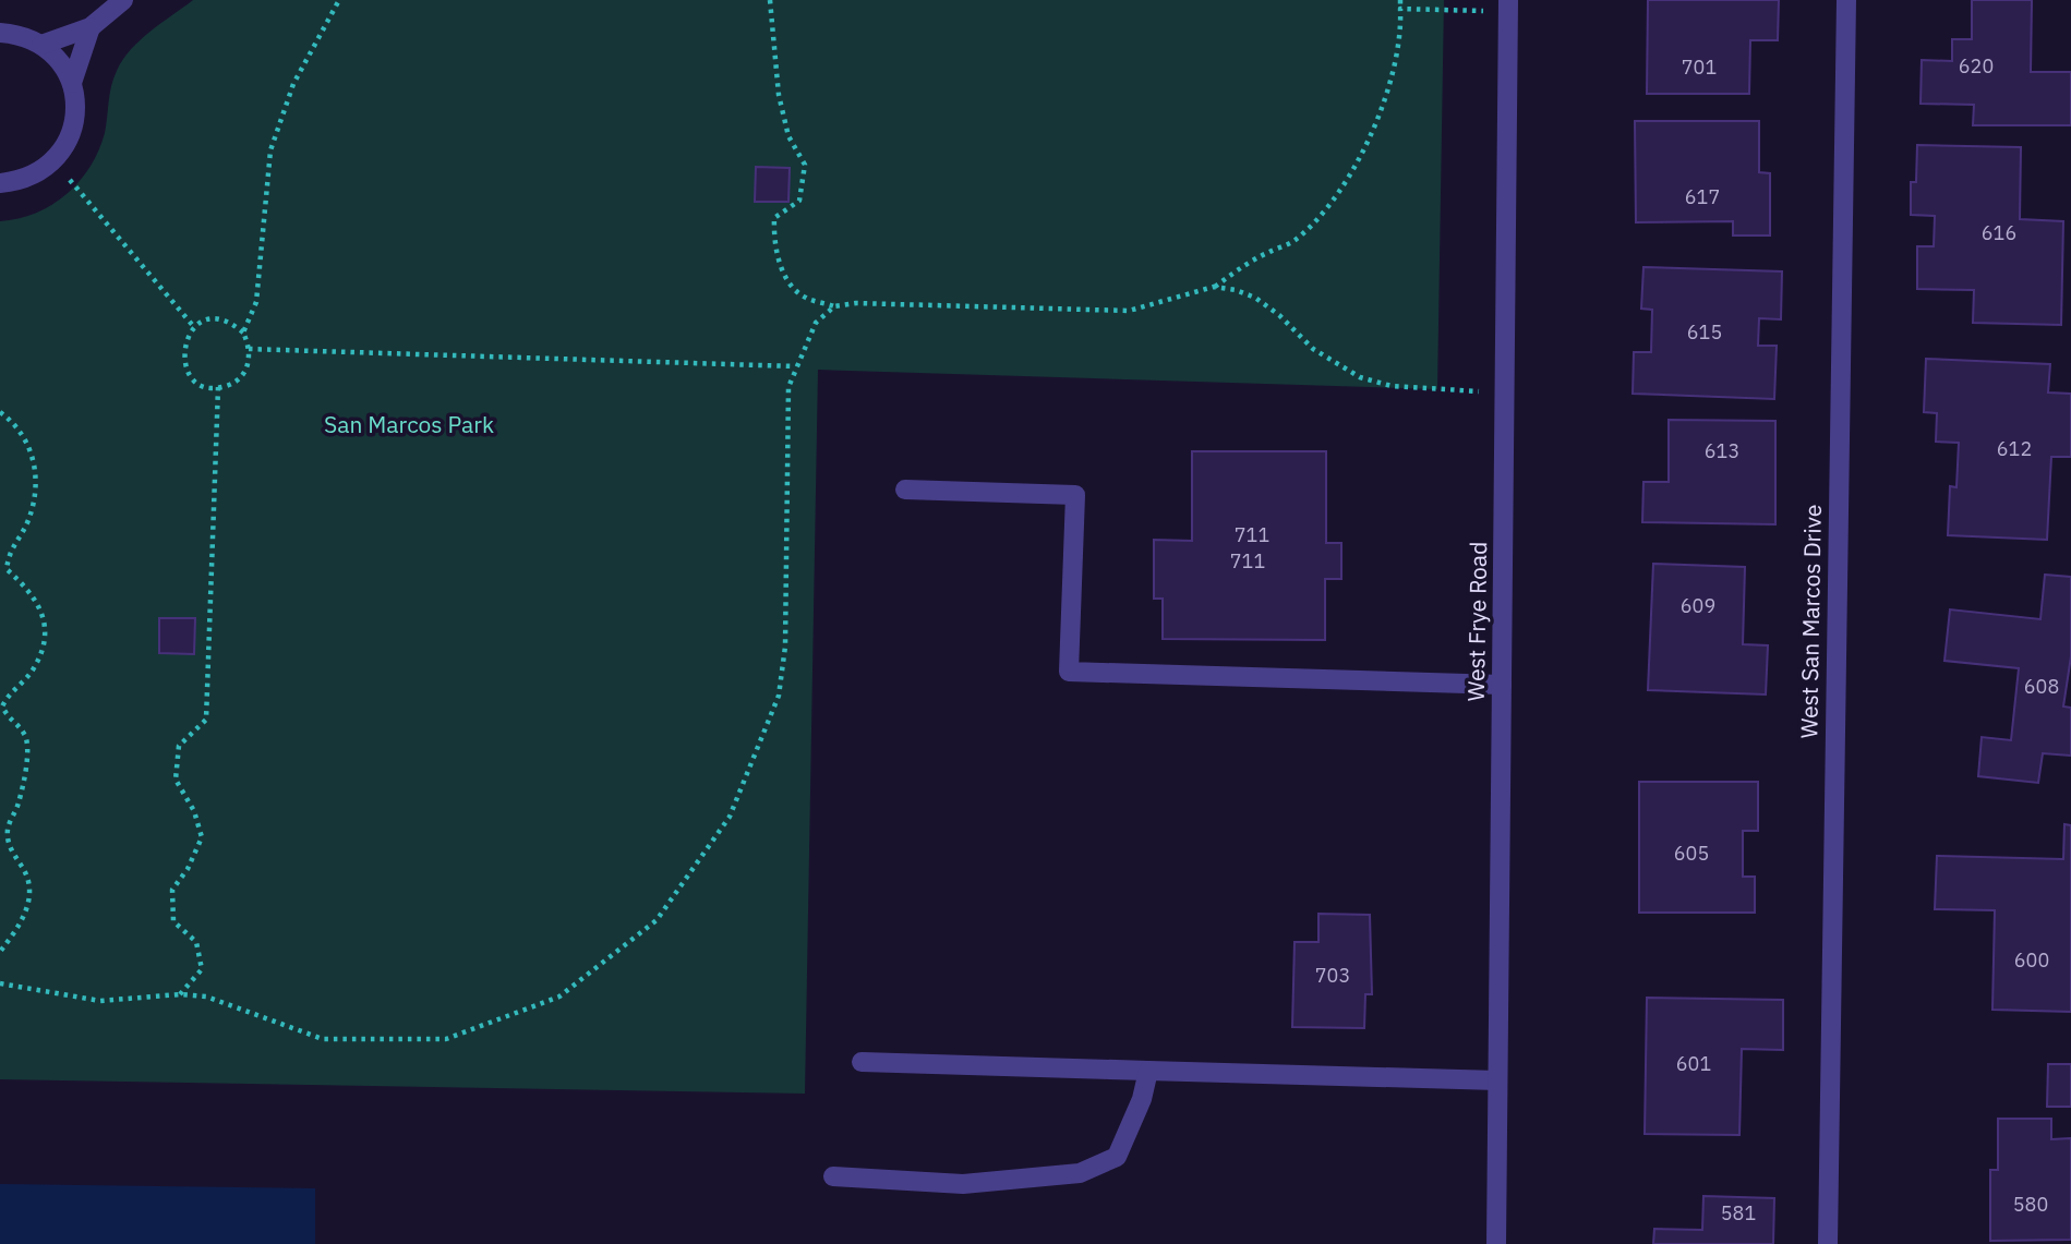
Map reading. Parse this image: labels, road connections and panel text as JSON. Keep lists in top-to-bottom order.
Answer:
{
  "streets": {
    "street": ["West Frye Road", "West San Marcos Drive"]
  },
  "parks": ["San Marcos Park"],
  "house_numbers": [
    "620",
    "701",
    "617",
    "616",
    "615",
    "612",
    "613",
    "711",
    "711",
    "609",
    "608",
    "605",
    "600",
    "703",
    "601",
    "580",
    "581"
  ]
}
